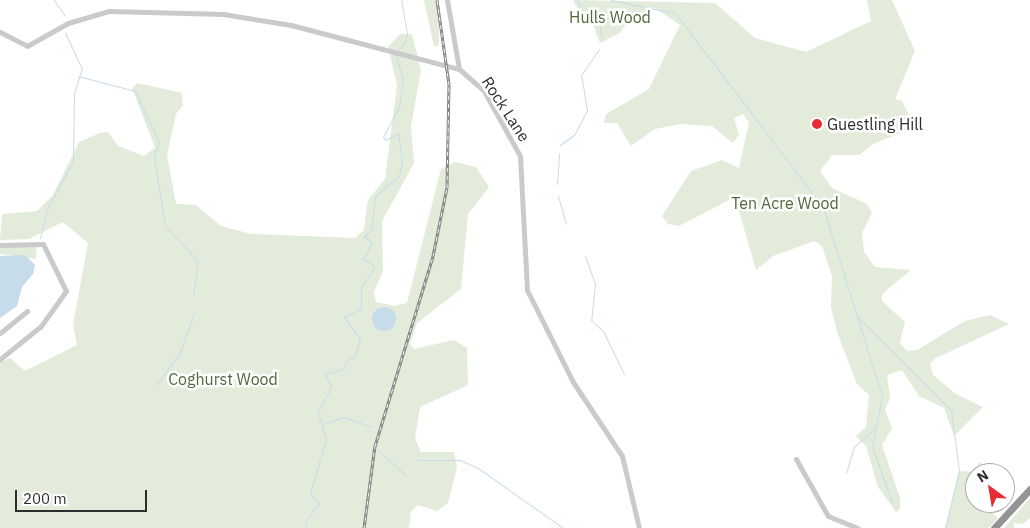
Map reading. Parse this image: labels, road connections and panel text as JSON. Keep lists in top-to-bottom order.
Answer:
{
  "streets": {
    "street": ["Rock Lane"]
  },
  "parks": ["Hulls Wood", "Ten Acre Wood", "Coghurst Wood"],
  "places": ["Guestling Hill"],
  "scale_bar": "200 m",
  "north": "top left"
}
